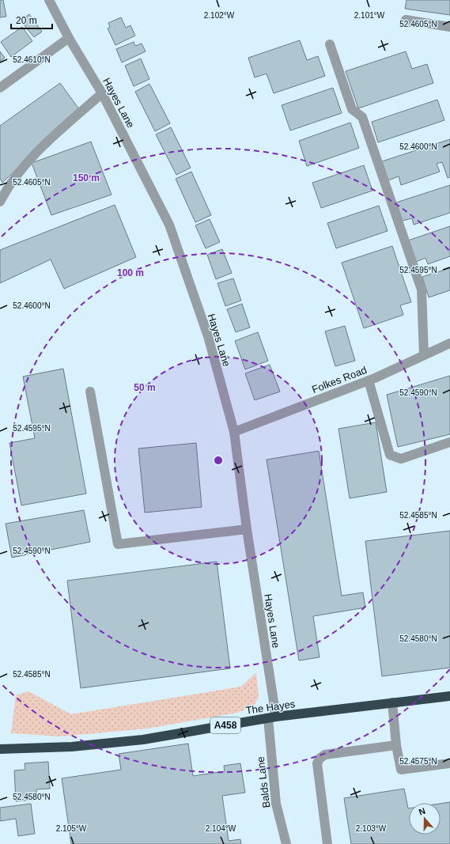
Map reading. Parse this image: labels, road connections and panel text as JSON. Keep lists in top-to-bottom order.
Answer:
{
  "streets": {
    "highway": ["The Hayes", "A458"],
    "street": ["Hayes Lane", "Folkes Road", "Balds Lane"]
  },
  "crossings": [
    ["Hayes Lane", "Folkes Road"],
    ["Hayes Lane", "The Hayes"],
    ["Hayes Lane", "Balds Lane"],
    ["The Hayes", "Balds Lane"]
  ],
  "scale_bar": "20 m",
  "north": "top",
  "coordinates": [
    "2.102°W",
    "2.101°W",
    "52.4605°N",
    "52.4610°N",
    "52.4600°N",
    "52.4595°N",
    "52.4590°N",
    "52.4585°N",
    "52.4580°N",
    "52.4575°N",
    "2.105°W",
    "2.104°W",
    "2.103°W"
  ],
  "rings": ["150 m", "100 m", "50 m"]
}
